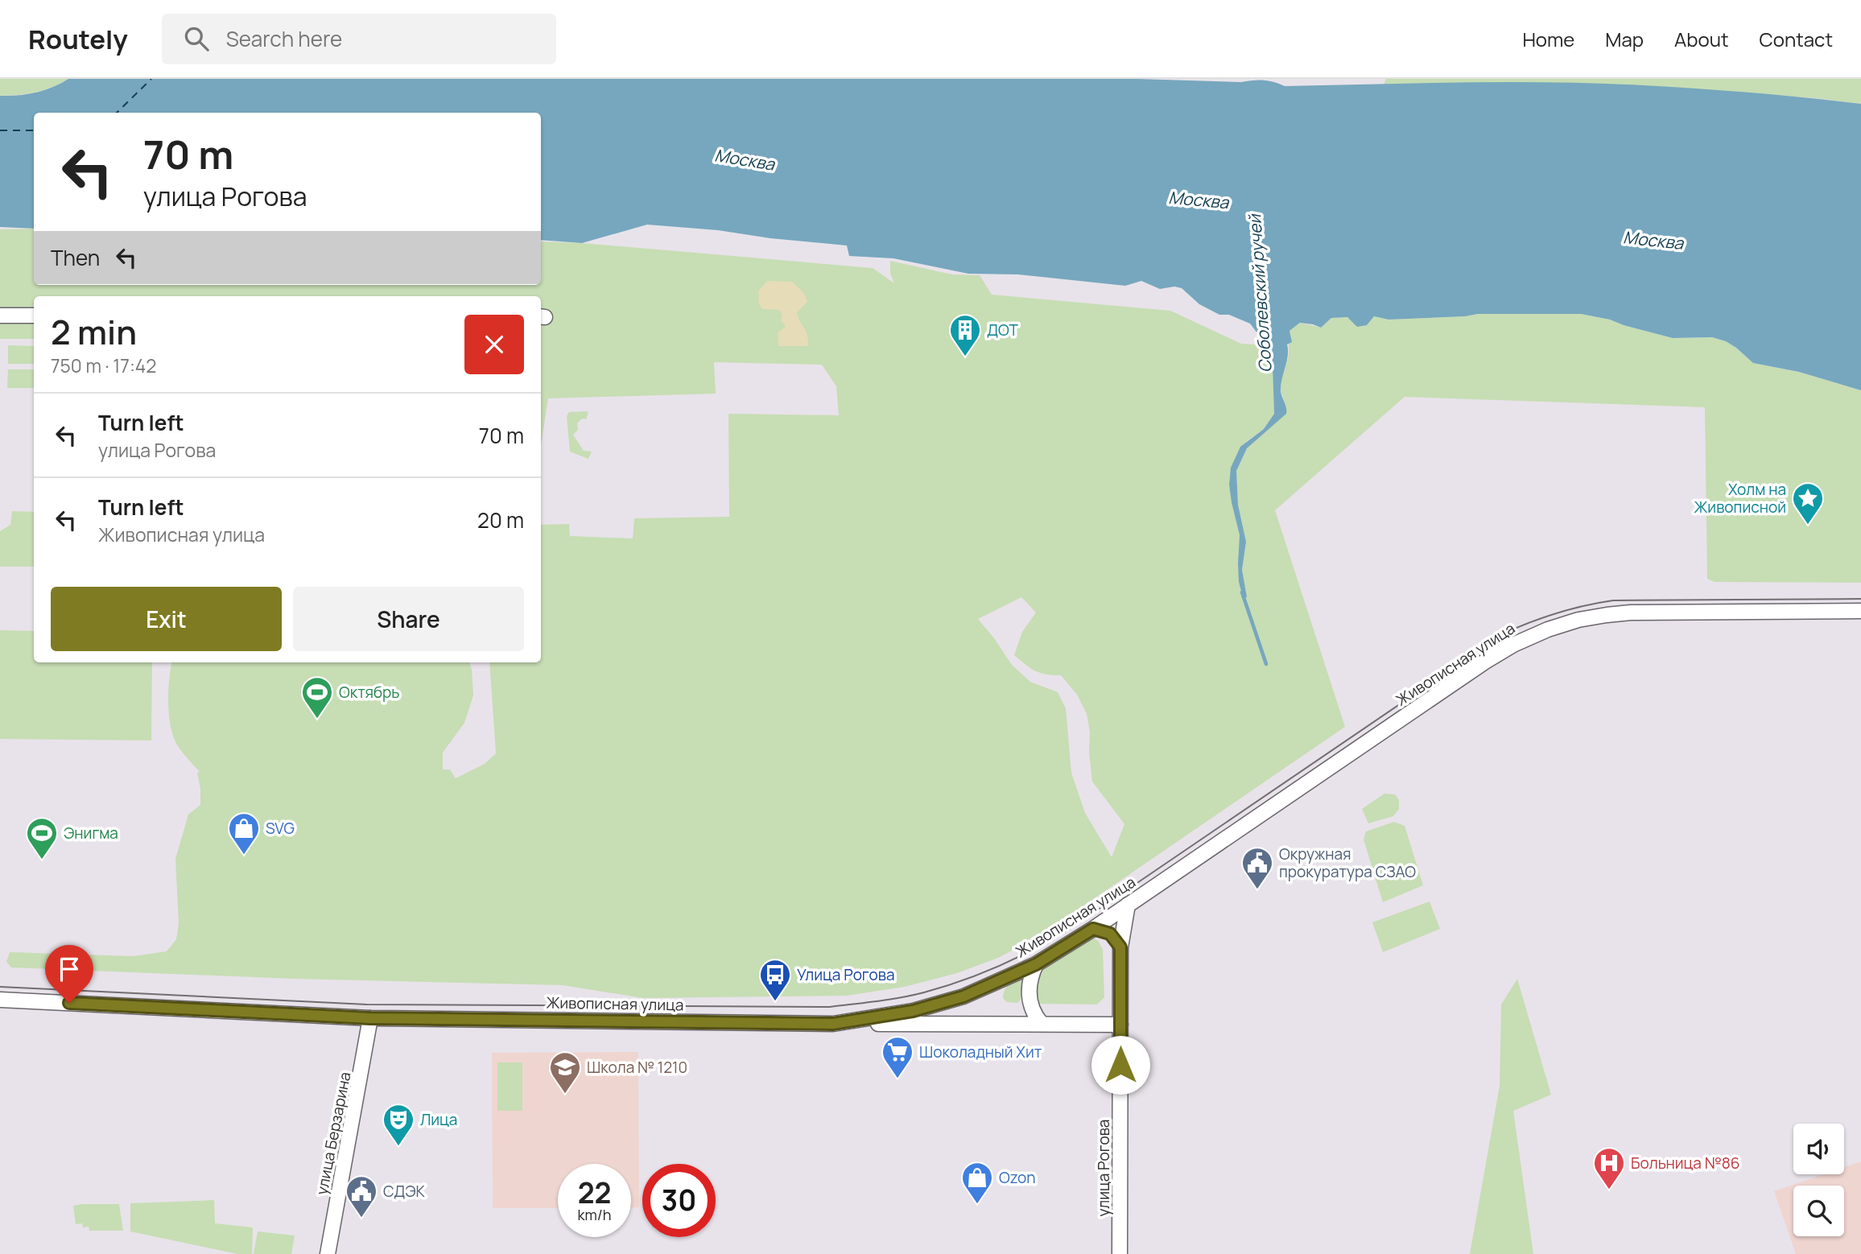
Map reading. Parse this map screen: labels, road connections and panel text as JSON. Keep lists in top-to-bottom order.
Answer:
{
  "streets": {
    "street": ["Живописная улица", "улица Берзарина", "улица Рогова"]
  },
  "crossings": [
    ["Живописная улица", "улица Берзарина"],
    ["Живописная улица", "улица Рогова"]
  ],
  "water": ["Москва", "Соболевский ручей"],
  "places": {
    "building": ["ДОТ"],
    "place": ["Холм на Живописной"],
    "sports": ["Октябрь", "Энигма"],
    "shop": ["SVG", "Ozon"],
    "public building": ["Окружная прокуратура СЗАО", "СДЭК"],
    "bus stop": ["Улица Рогова"],
    "supermarket": ["Шоколадный Хит"],
    "school or university": ["Школа № 1210"],
    "theatre": ["Лица"],
    "hospital": ["Больница №86"]
  },
  "page": {
    "header": "Routely",
    "search": "Search here",
    "nav": [
      "Home",
      "Map",
      "About",
      "Contact"
    ],
    "turn": ["70 m", "улица Рогова"],
    "then": "Then",
    "heading": ["2 min", "750 m · 17:42"],
    "list": [
      {
        "name": "Turn left",
        "note": "улица Рогова",
        "value": "70 m"
      },
      {
        "name": "Turn left",
        "note": "Живописная улица",
        "value": "20 m"
      }
    ],
    "buttons": ["Exit", "Share"],
    "speed": "22 km/h",
    "limit": "30"
  }
}
